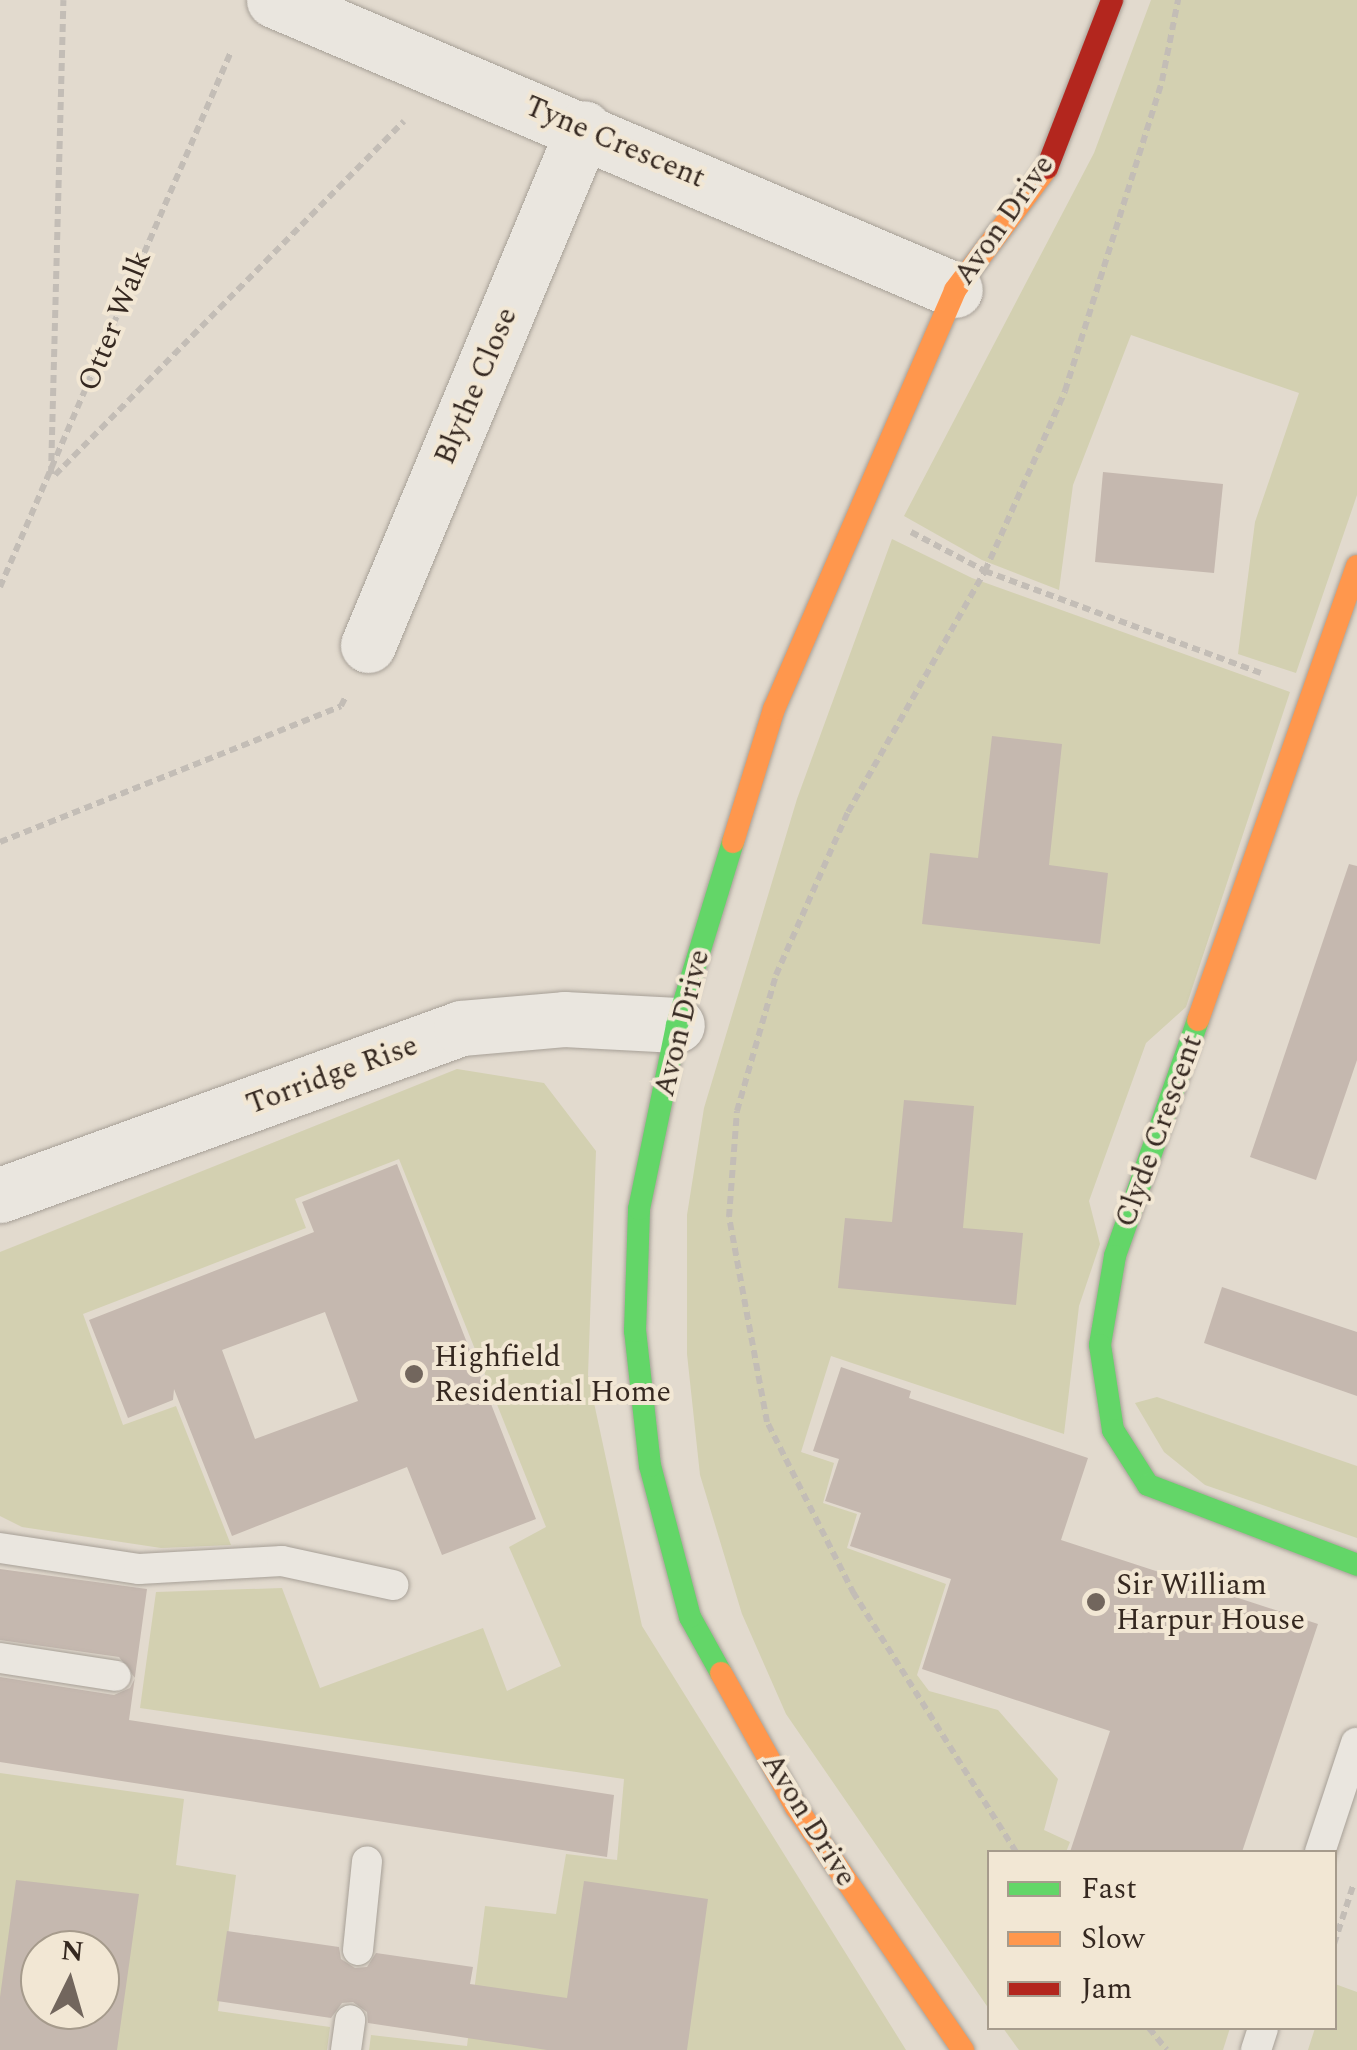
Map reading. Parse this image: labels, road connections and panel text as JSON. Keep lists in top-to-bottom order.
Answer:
{
  "streets": {
    "street": [
      "Tyne Crescent",
      "Avon Drive",
      "Blythe Close",
      "Torridge Rise",
      "Clyde Crescent"
    ],
    "path": ["Otter Walk"]
  },
  "crossings": [
    ["Tyne Crescent", "Avon Drive"],
    ["Tyne Crescent", "Blythe Close"],
    ["Avon Drive", "Torridge Rise"]
  ],
  "places": ["Highfield Residential Home", "Sir William Harpur House"],
  "legend": ["Fast", "Slow", "Jam"],
  "north": "top"
}
